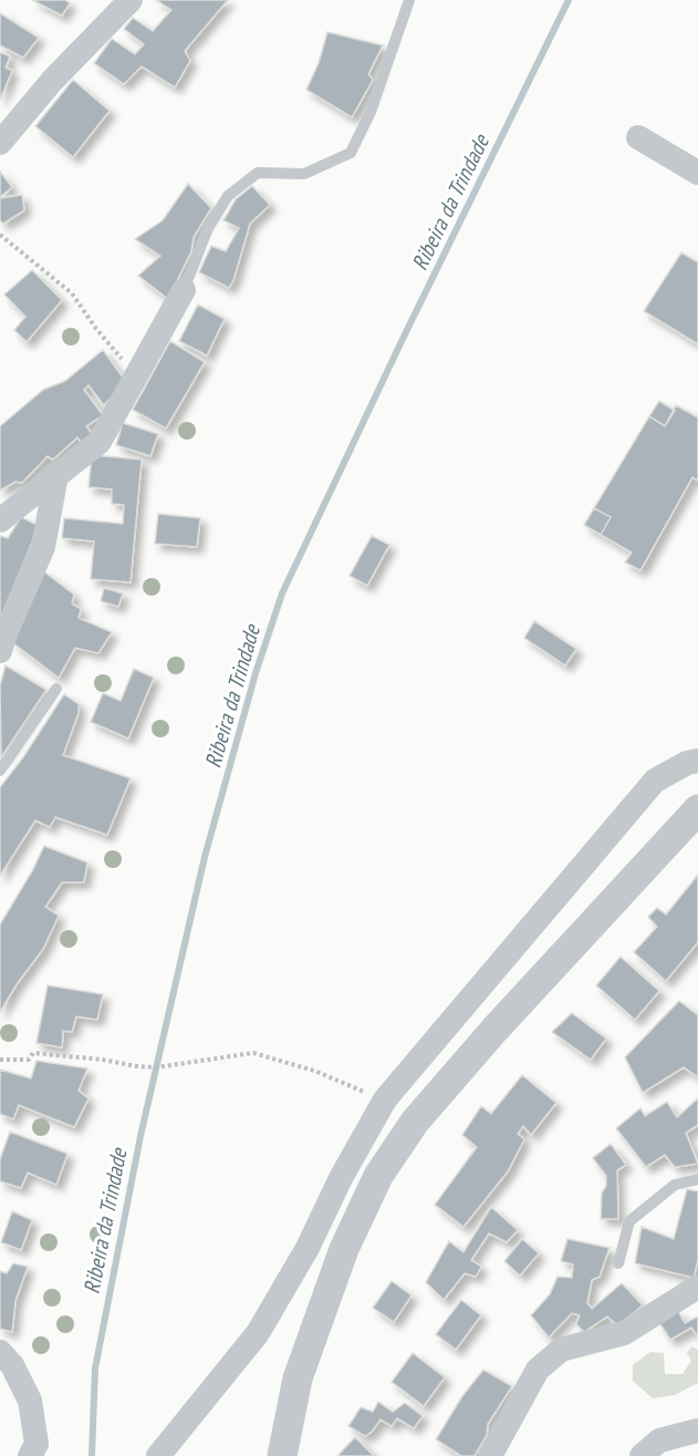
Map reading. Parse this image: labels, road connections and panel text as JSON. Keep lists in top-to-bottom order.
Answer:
{
  "water": ["Ribeira da Trindade"]
}
